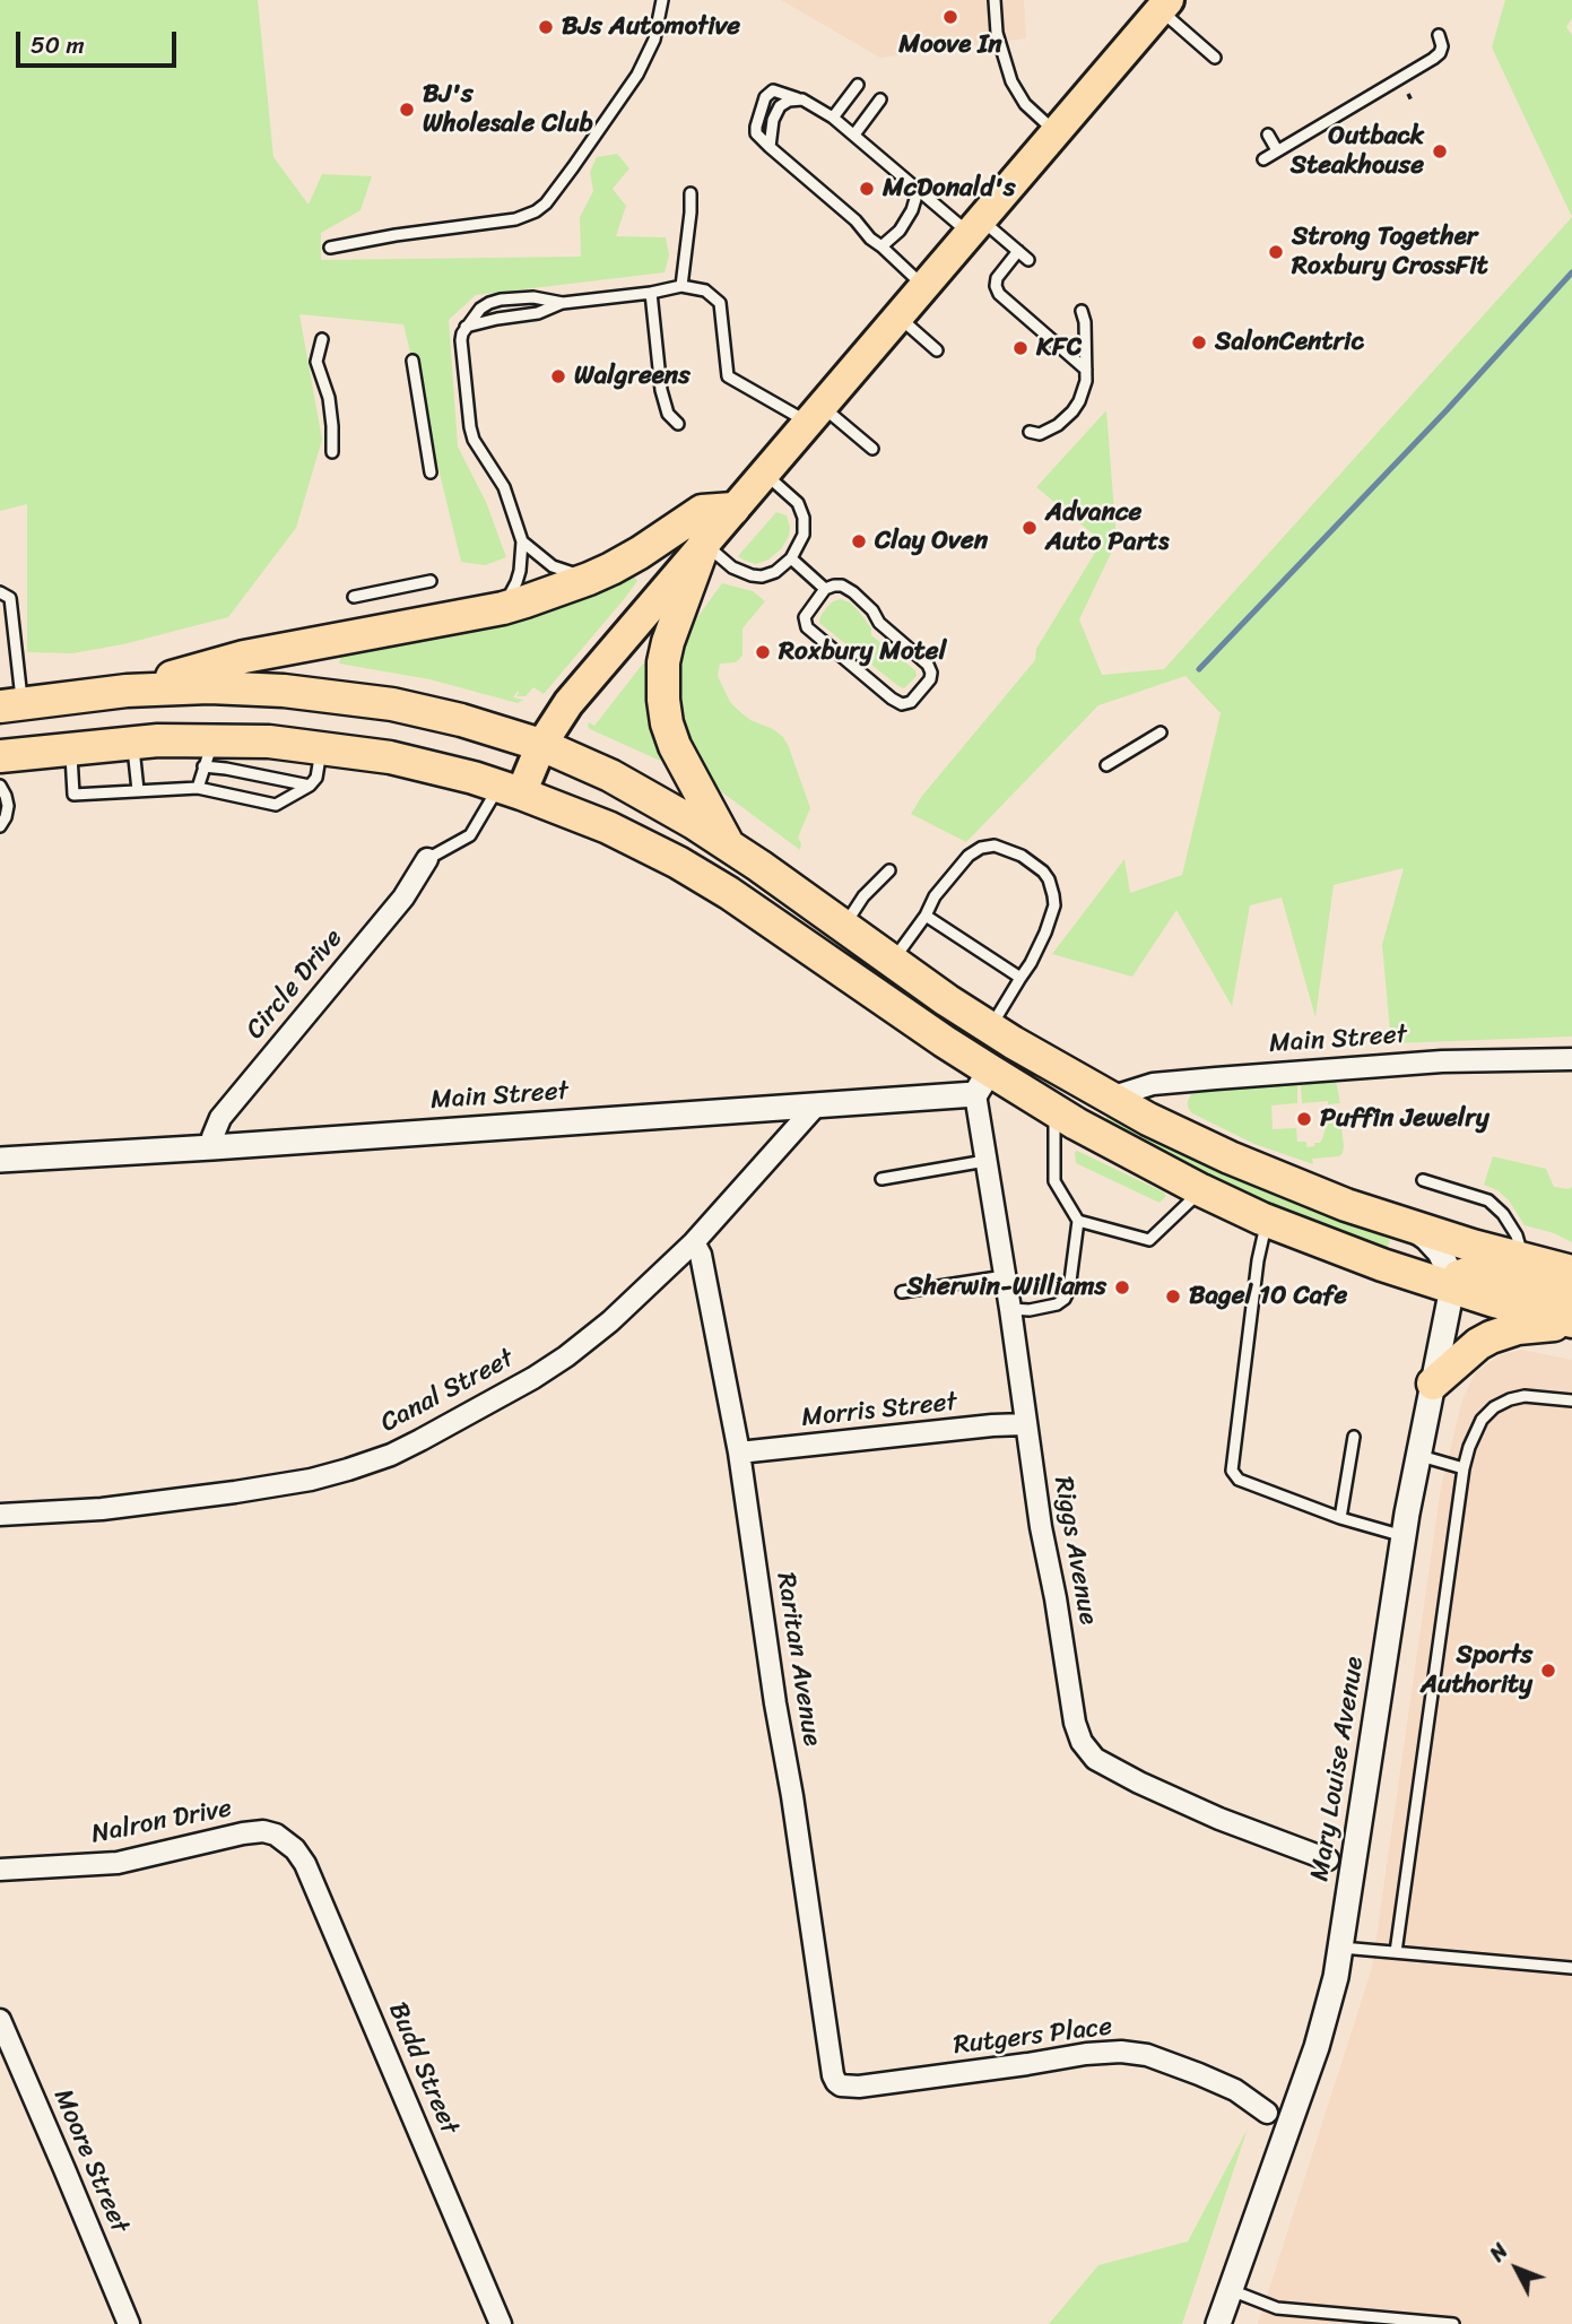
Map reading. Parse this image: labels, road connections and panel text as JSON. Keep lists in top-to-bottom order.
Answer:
{
  "streets": {
    "street": [
      "Circle Drive",
      "Main Street",
      "Canal Street",
      "Morris Street",
      "Riggs Avenue",
      "Raritan Avenue",
      "Mary Louise Avenue",
      "Nalron Drive",
      "Rutgers Place",
      "Budd Street",
      "Moore Street"
    ]
  },
  "crossings": [
    ["Circle Drive", "Main Street"],
    ["Main Street", "Canal Street"],
    ["Main Street", "Riggs Avenue"],
    ["Canal Street", "Raritan Avenue"],
    ["Morris Street", "Riggs Avenue"],
    ["Morris Street", "Raritan Avenue"],
    ["Raritan Avenue", "Rutgers Place"],
    ["Nalron Drive", "Budd Street"]
  ],
  "places": [
    "Moove In",
    "BJs Automotive",
    "BJ's Wholesale Club",
    "Outback Steakhouse",
    "McDonald's",
    "Strong Together Roxbury CrossFit",
    "SalonCentric",
    "KFC",
    "Walgreens",
    "Advance Auto Parts",
    "Clay Oven",
    "Roxbury Motel",
    "Puffin Jewelry",
    "Sherwin-Williams",
    "Bagel 10 Cafe",
    "Sports Authority"
  ],
  "scale_bar": "50 m",
  "north": "top left"
}
